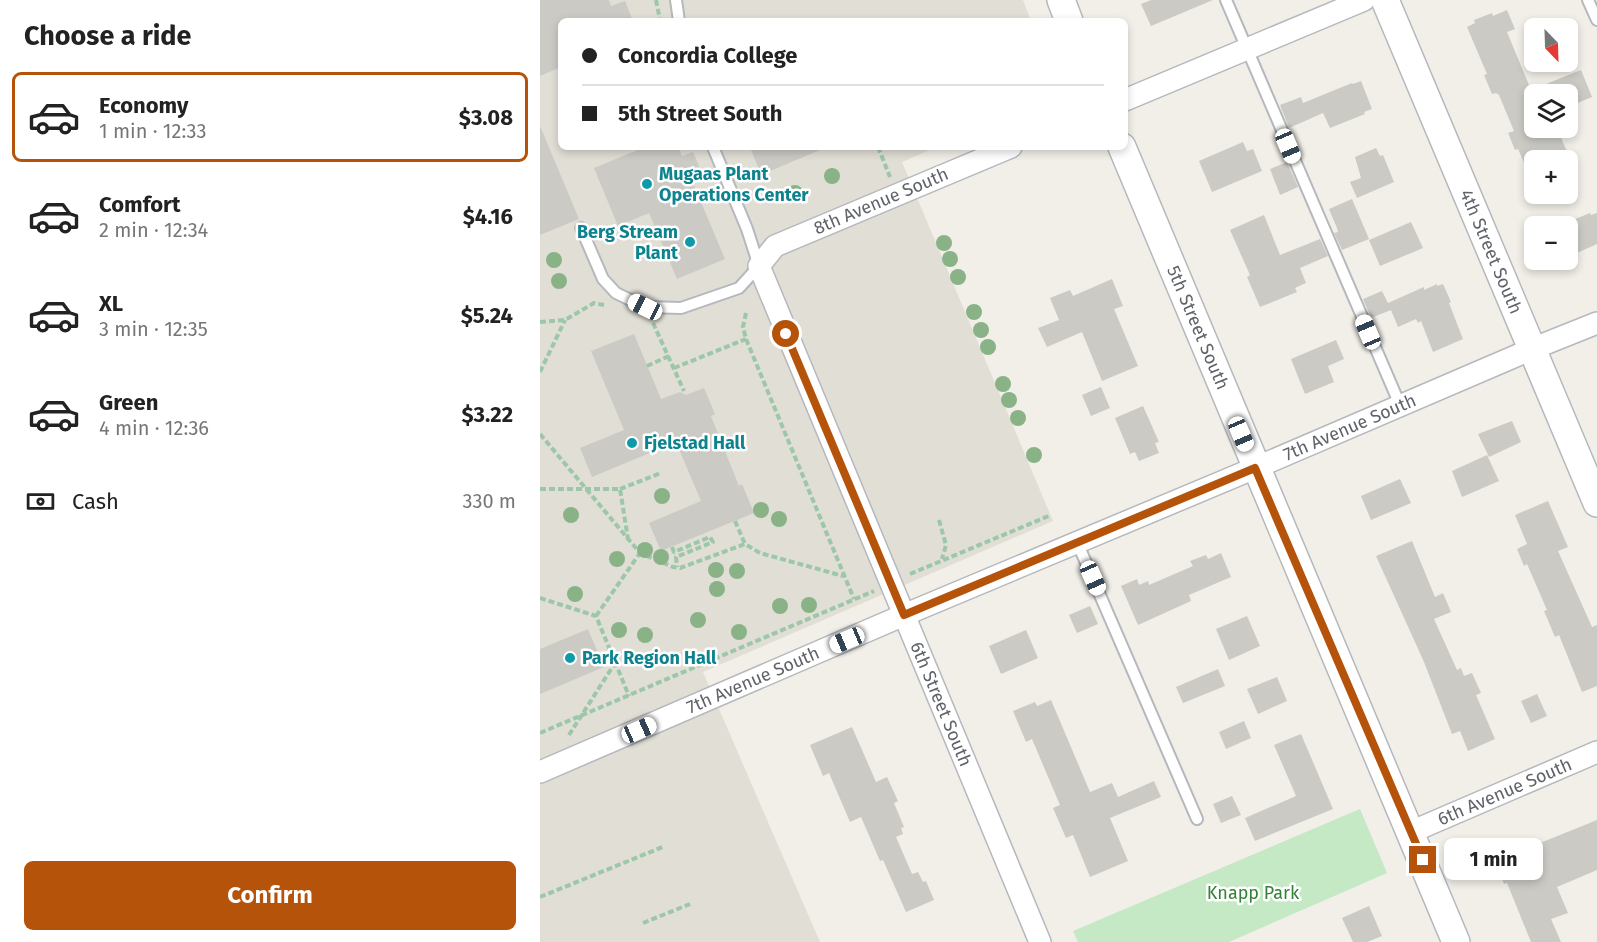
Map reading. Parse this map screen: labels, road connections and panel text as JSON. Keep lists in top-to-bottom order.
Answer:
{
  "streets": {
    "street": [
      "8th Avenue South",
      "4th Street South",
      "5th Street South",
      "7th Avenue South",
      "6th Street South",
      "6th Avenue South"
    ]
  },
  "crossings": [
    ["8th Avenue South", "6th Street South"],
    ["4th Street South", "7th Avenue South"],
    ["5th Street South", "7th Avenue South"],
    ["5th Street South", "6th Avenue South"],
    ["7th Avenue South", "6th Street South"]
  ],
  "parks": ["Knapp Park"],
  "places": [
    "Mugaas Plant Operations Center",
    "Berg Stream Plant",
    "Fjelstad Hall",
    "Park Region Hall"
  ],
  "north": "bottom right",
  "page": {
    "heading": "Choose a ride",
    "map_buttons": ["+", "−"],
    "banner": ["Concordia College", "5th Street South"],
    "list": [
      {
        "name": "Economy",
        "note": "1 min · 12:33",
        "value": "$3.08"
      },
      {
        "name": "Comfort",
        "note": "2 min · 12:34",
        "value": "$4.16"
      },
      {
        "name": "XL",
        "note": "3 min · 12:35",
        "value": "$5.24"
      },
      {
        "name": "Green",
        "note": "4 min · 12:36",
        "value": "$3.22"
      }
    ],
    "pay": ["Cash", "330 m"],
    "bubble": "1 min",
    "buttons": "Confirm"
  }
}
